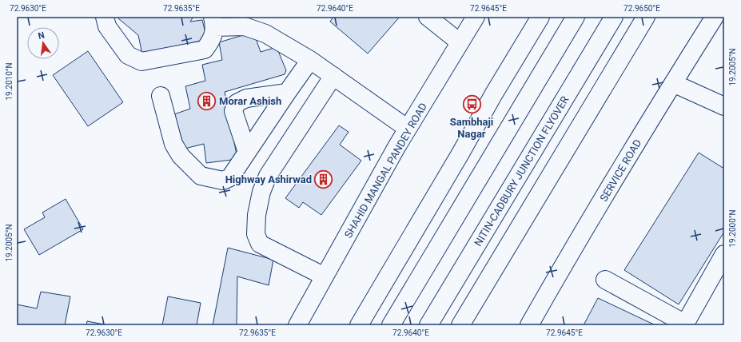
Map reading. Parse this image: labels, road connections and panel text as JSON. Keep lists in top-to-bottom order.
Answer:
{
  "streets": {
    "main road": ["SHAHID MANGAL PANDEY ROAD", "SERVICE ROAD", "NITIN-CADBURY JUNCTION FLYOVER"]
  },
  "places": {
    "building": ["Morar Ashish", "Highway Ashirwad"],
    "bus stop": ["Sambhaji Nagar"]
  },
  "north": "top",
  "coordinates": [
    "72.9630°E",
    "72.9635°E",
    "72.9640°E",
    "72.9645°E",
    "72.9650°E",
    "19.2005°N",
    "19.2010°N",
    "19.2000°N"
  ]
}
